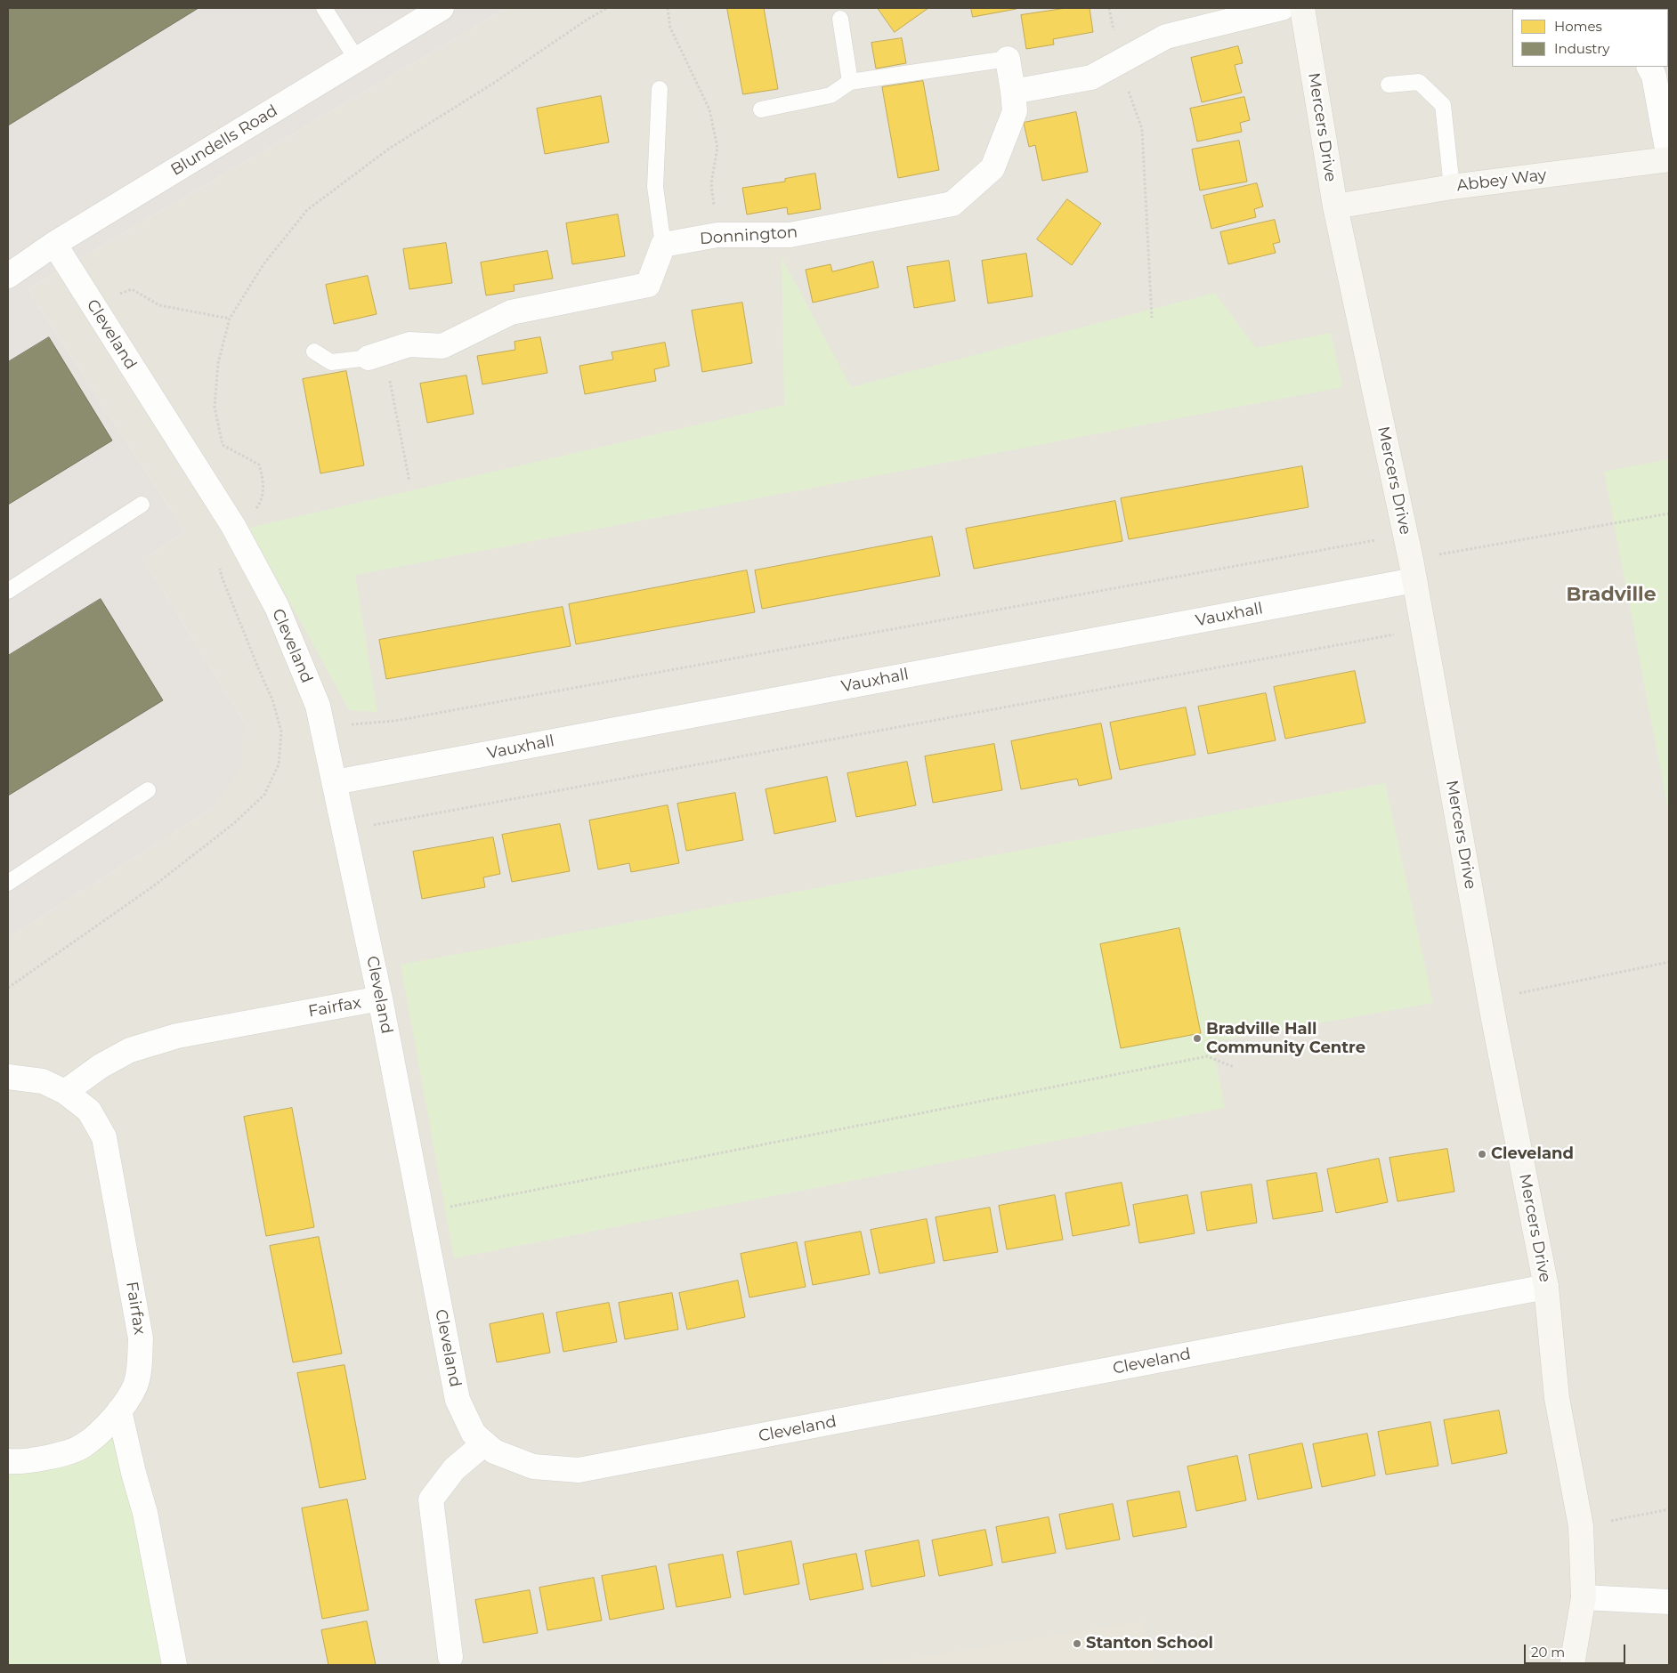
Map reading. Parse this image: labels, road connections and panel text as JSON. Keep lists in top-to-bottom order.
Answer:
{
  "streets": {
    "street": [
      "Mercers Drive",
      "Blundells Road",
      "Abbey Way",
      "Donnington",
      "Cleveland",
      "Vauxhall",
      "Fairfax"
    ]
  },
  "crossings": [
    ["Mercers Drive", "Abbey Way"],
    ["Mercers Drive", "Cleveland"],
    ["Mercers Drive", "Vauxhall"],
    ["Blundells Road", "Cleveland"],
    ["Cleveland", "Vauxhall"],
    ["Cleveland", "Fairfax"]
  ],
  "districts": ["Bradville"],
  "places": ["Bradville Hall Community Centre", "Cleveland", "Stanton School"],
  "legend": ["Homes", "Industry"],
  "scale_bar": "20 m"
}
